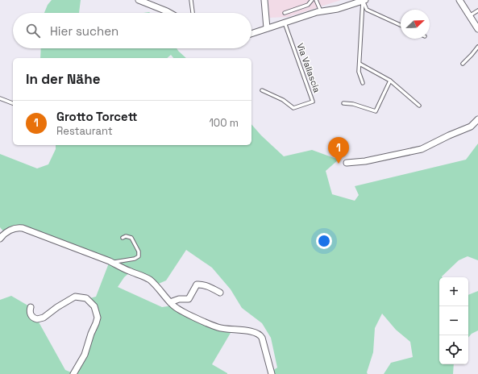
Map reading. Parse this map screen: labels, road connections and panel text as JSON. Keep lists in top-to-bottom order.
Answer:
{
  "streets": {
    "lane": ["Via Vallascia"]
  },
  "north": "top right",
  "page": {
    "search": "Hier suchen",
    "heading": "In der Nähe",
    "list": [
      {
        "mark": "1",
        "name": "Grotto Torcett",
        "note": "Restaurant",
        "value": "100 m"
      }
    ],
    "pins": "1",
    "map_buttons": ["+", "−"]
  }
}
